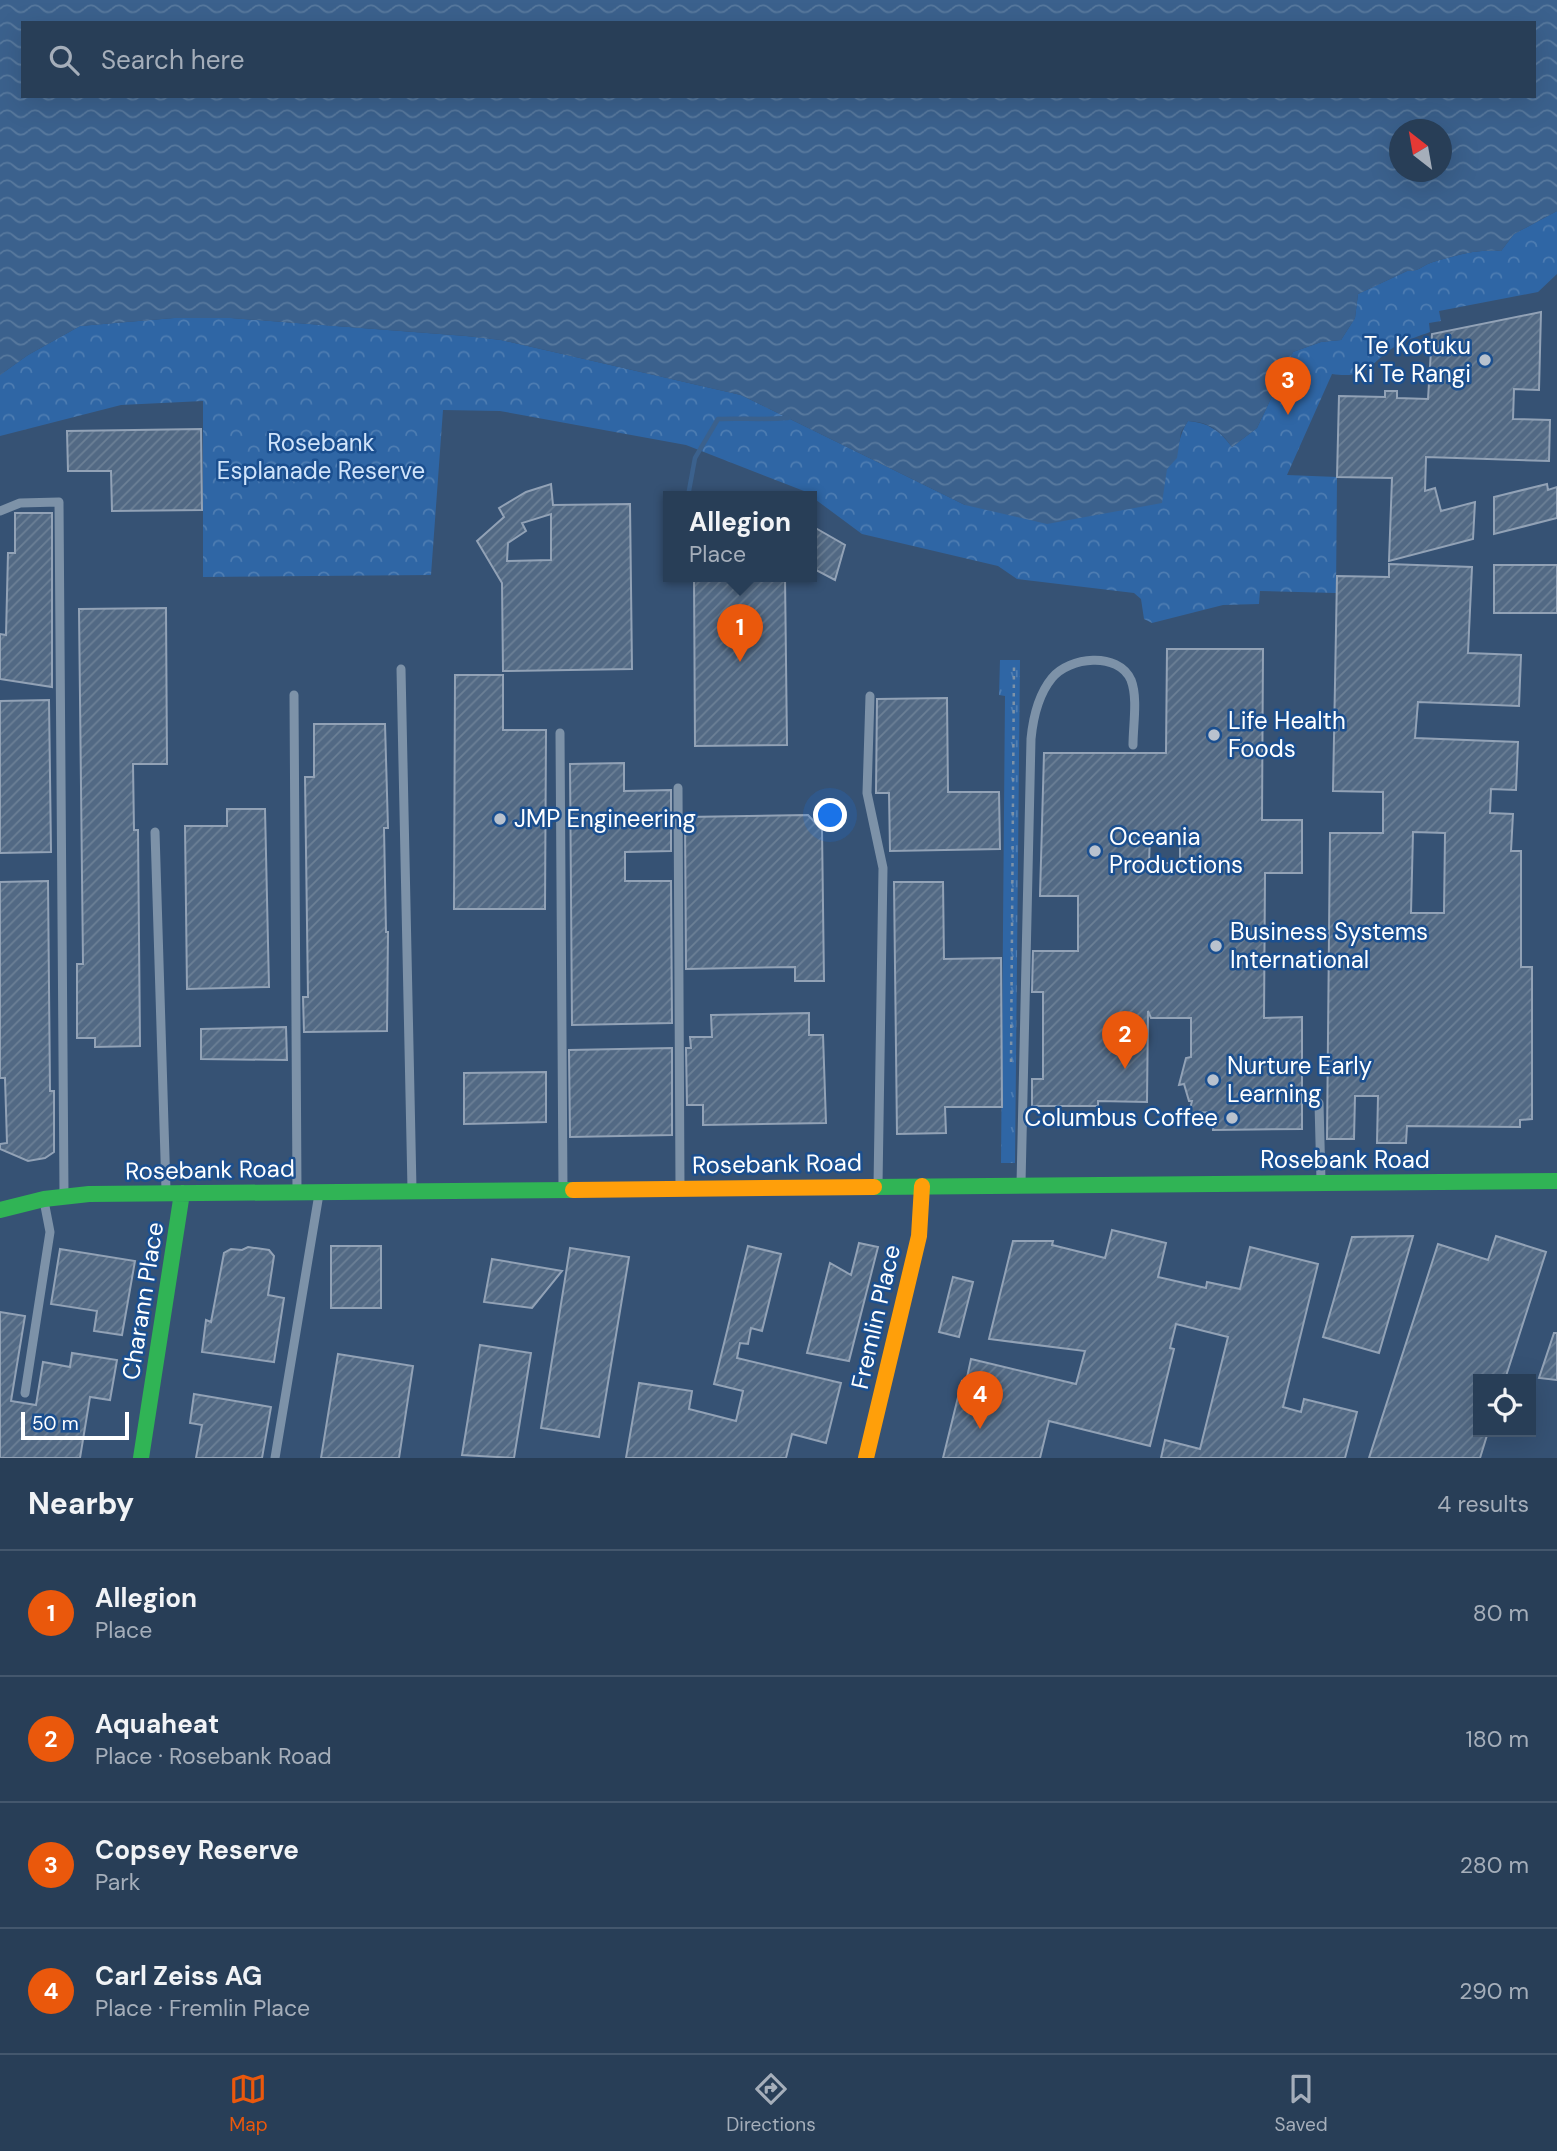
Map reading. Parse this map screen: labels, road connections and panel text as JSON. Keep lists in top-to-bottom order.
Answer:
{
  "streets": {
    "main road": ["Rosebank Road", "Charann Place", "Fremlin Place"]
  },
  "crossings": [
    ["Rosebank Road", "Charann Place"],
    ["Rosebank Road", "Fremlin Place"]
  ],
  "parks": ["Rosebank Esplanade Reserve"],
  "places": [
    "Te Kotuku Ki Te Rangi",
    "Life Health Foods",
    "JMP Engineering",
    "Oceania Productions",
    "Business Systems International",
    "Nurture Early Learning",
    "Columbus Coffee"
  ],
  "scale_bar": "50 m",
  "north": "top left",
  "page": {
    "search": "Search here",
    "pins": [
      "3",
      "1",
      "2",
      "4"
    ],
    "popup": ["Allegion", "Place"],
    "scale": "50 m",
    "heading": ["Nearby", "4 results"],
    "list": [
      {
        "mark": "1",
        "name": "Allegion",
        "note": "Place",
        "value": "80 m"
      },
      {
        "mark": "2",
        "name": "Aquaheat",
        "note": "Place · Rosebank Road",
        "value": "180 m"
      },
      {
        "mark": "3",
        "name": "Copsey Reserve",
        "note": "Park",
        "value": "280 m"
      },
      {
        "mark": "4",
        "name": "Carl Zeiss AG",
        "note": "Place · Fremlin Place",
        "value": "290 m"
      }
    ],
    "nav": ["Map", "Directions", "Saved"]
  }
}
